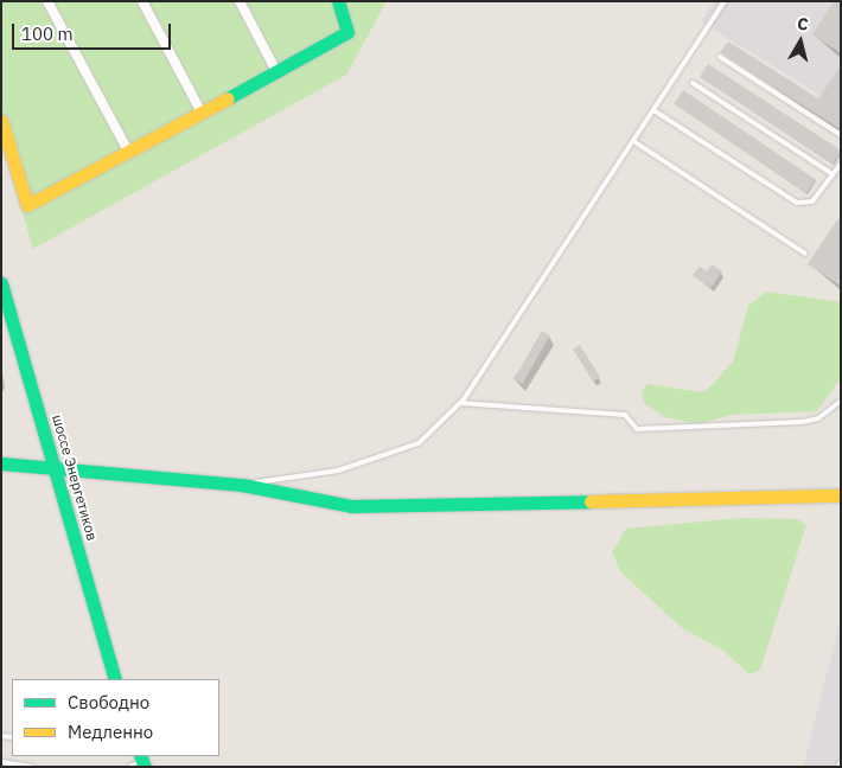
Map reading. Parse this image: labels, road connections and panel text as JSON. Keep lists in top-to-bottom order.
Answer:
{
  "streets": {
    "street": ["шоссе Энергетиков"]
  },
  "legend": ["Свободно", "Медленно"],
  "scale_bar": "100 m",
  "north": "top"
}
